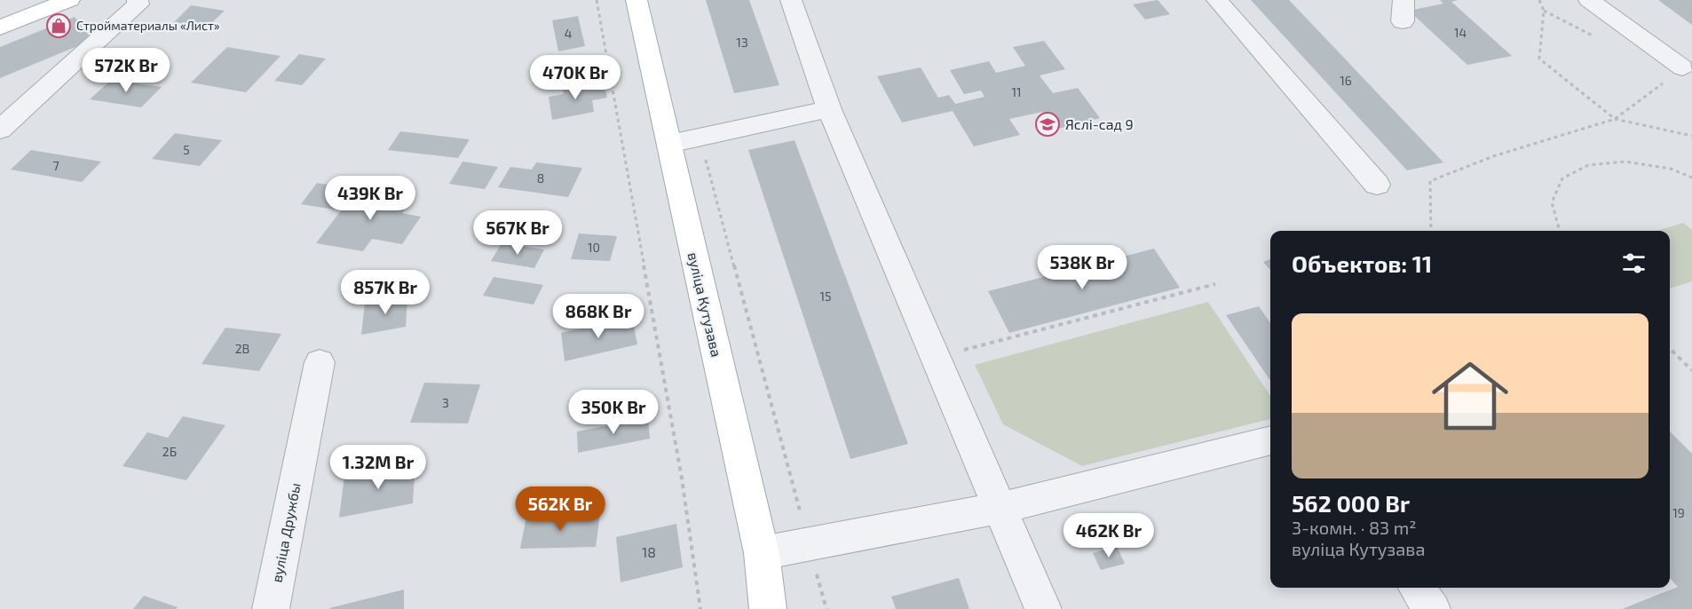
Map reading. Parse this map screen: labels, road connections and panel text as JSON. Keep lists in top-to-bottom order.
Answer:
{
  "streets": {
    "main road": ["вуліца Кутузава"],
    "street": ["вуліца Дружбы"]
  },
  "places": {
    "shop": ["Стройматериалы «Лист»"],
    "school or university": ["Яслі-сад 9"]
  },
  "house_numbers": [
    "14",
    "4",
    "13",
    "16",
    "11",
    "5",
    "7",
    "8",
    "10",
    "15",
    "2В",
    "3",
    "2Б",
    "19",
    "18"
  ],
  "page": {
    "price": [
      "572K Br",
      "470K Br",
      "439K Br",
      "567K Br",
      "538K Br",
      "857K Br",
      "868K Br",
      "350K Br",
      "1.32M Br",
      "562K Br",
      "462K Br"
    ],
    "heading": "Объектов: 11",
    "list": [
      {
        "name": "562 000 Br",
        "note": "3-комн. · 83 m² · вуліца Кутузава"
      }
    ]
  }
}
